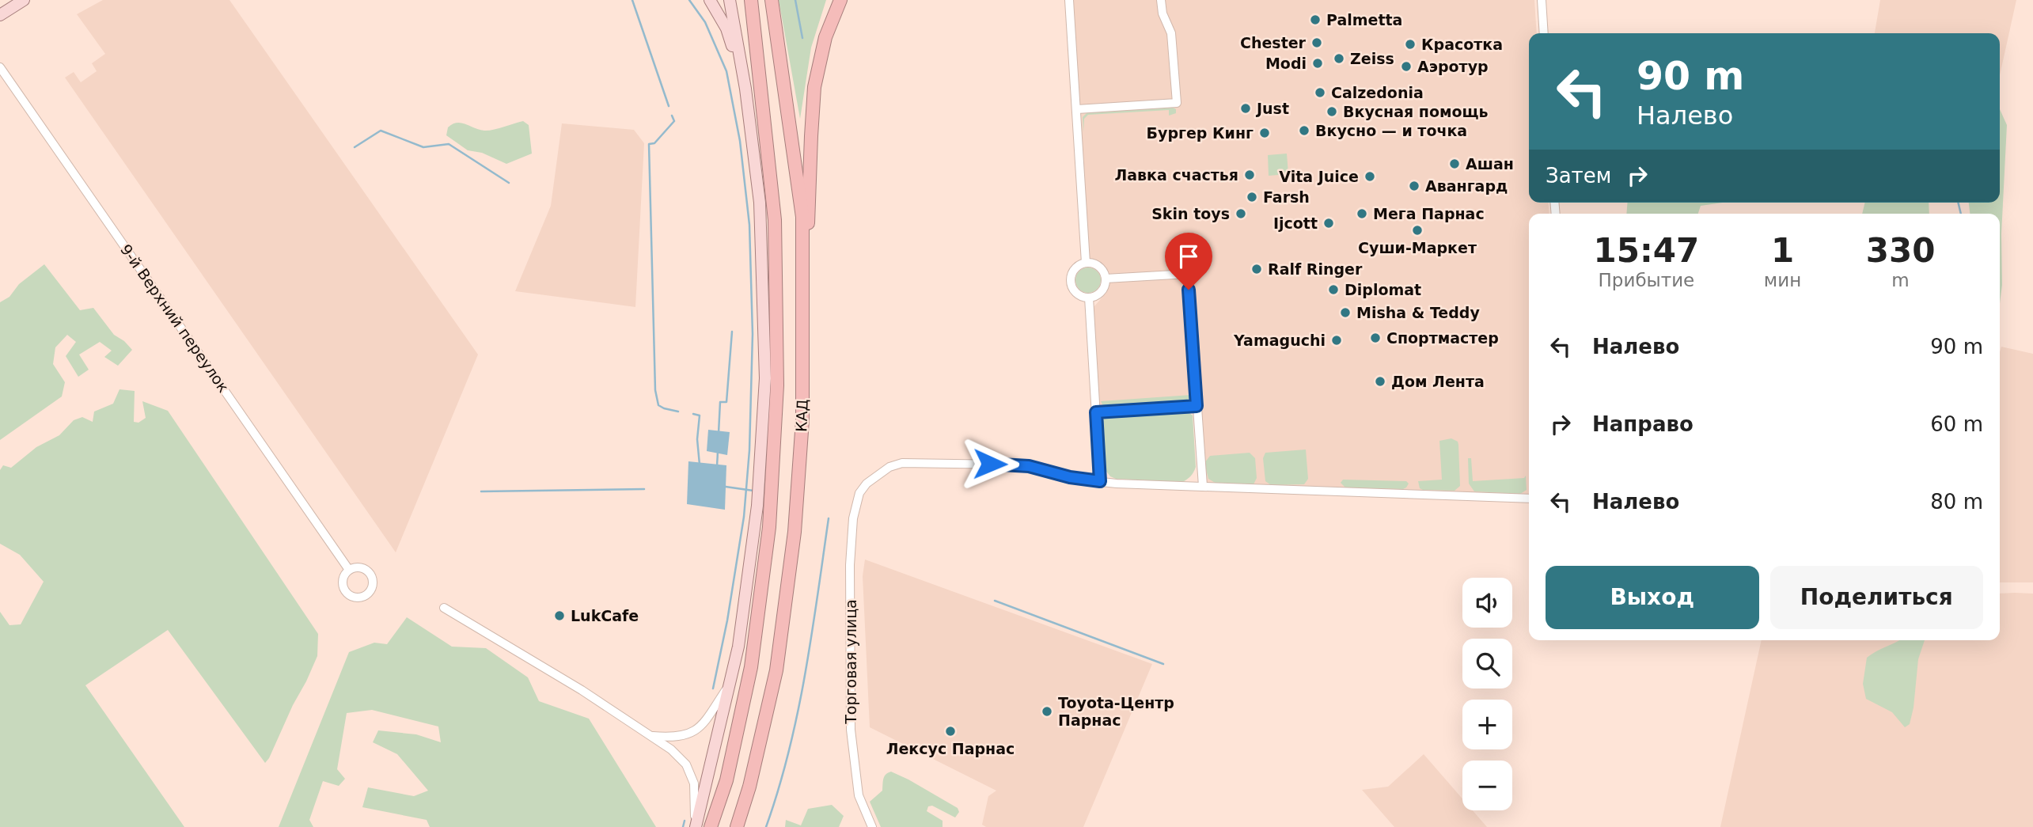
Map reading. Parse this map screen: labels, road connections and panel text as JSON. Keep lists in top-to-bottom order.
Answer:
{
  "streets": {
    "highway": ["КАД"],
    "street": ["9-й Верхний переулок", "Торговая улица"]
  },
  "places": [
    "Palmetta",
    "Chester",
    "Красотка",
    "Zeiss",
    "Modi",
    "Аэротур",
    "Calzedonia",
    "Just",
    "Вкусная помощь",
    "Вкусно — и точка",
    "Бургер Кинг",
    "Ашан",
    "Лавка счастья",
    "Vita Juice",
    "Авангард",
    "Farsh",
    "Skin toys",
    "Мега Парнас",
    "Ijcott",
    "Суши-Маркет",
    "Ralf Ringer",
    "Diplomat",
    "Misha & Teddy",
    "Спортмастер",
    "Yamaguchi",
    "Дом Лента",
    "LukCafe",
    "Toyota-Центр Парнас",
    "Лексус Парнас"
  ],
  "page": {
    "turn": ["90 m", "Налево"],
    "then": "Затем",
    "eta": [
      "15:47",
      "Прибытие",
      "1",
      "мин",
      "330",
      "m"
    ],
    "list": [
      {
        "name": "Налево",
        "value": "90 m"
      },
      {
        "name": "Направо",
        "value": "60 m"
      },
      {
        "name": "Налево",
        "value": "80 m"
      }
    ],
    "buttons": ["Выход", "Поделиться"],
    "map_buttons": ["+", "−"]
  }
}
